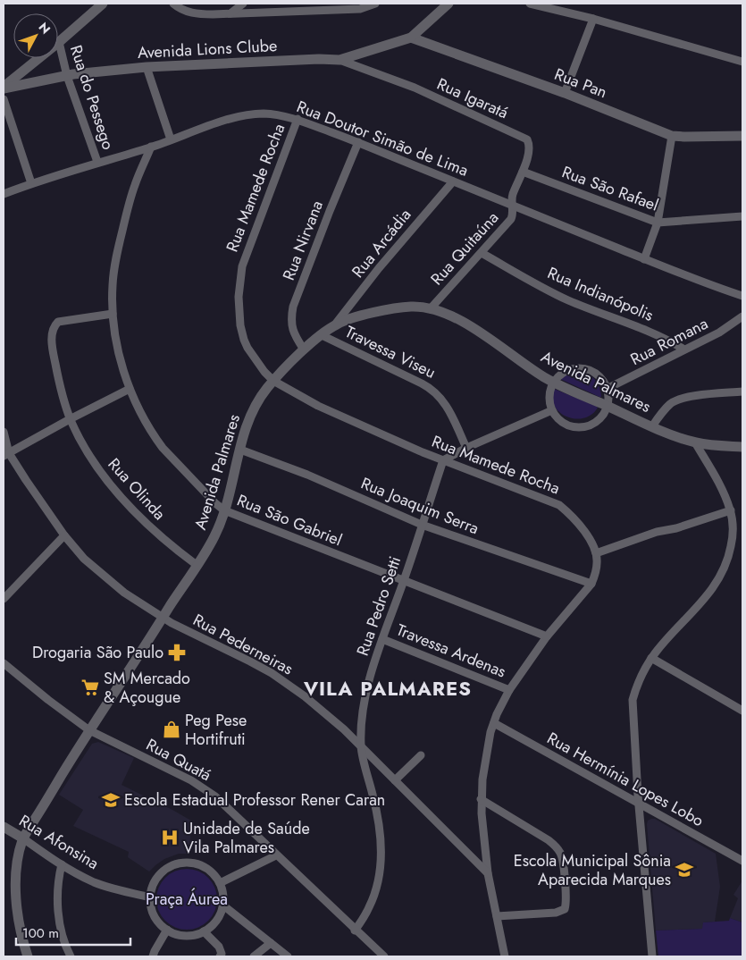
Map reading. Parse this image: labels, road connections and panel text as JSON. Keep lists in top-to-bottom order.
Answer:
{
  "streets": {
    "street": [
      "Avenida Lions Clube",
      "Rua Pan",
      "Rua do Pessego",
      "Rua Igaratá",
      "Rua Doutor Simão de Lima",
      "Rua Mamede Rocha",
      "Rua São Rafael",
      "Rua Nirvana",
      "Rua Arcádia",
      "Rua Quitaúna",
      "Rua Indianópolis",
      "Rua Romana",
      "Travessa Viseu",
      "Avenida Palmares",
      "Rua Olinda",
      "Rua Joaquim Serra",
      "Rua São Gabriel",
      "Rua Pedro Setti",
      "Rua Pederneiras",
      "Travessa Ardenas",
      "Rua Quatá",
      "Rua Hermínia Lopes Lobo",
      "Rua Afonsina"
    ]
  },
  "crossings": [
    ["Avenida Lions Clube", "Rua Pan"],
    ["Avenida Lions Clube", "Rua do Pessego"],
    ["Avenida Lions Clube", "Rua Igaratá"],
    ["Rua do Pessego", "Rua Doutor Simão de Lima"],
    ["Rua Igaratá", "Rua Doutor Simão de Lima"],
    ["Rua Igaratá", "Rua São Rafael"],
    ["Rua Igaratá", "Rua Quitaúna"],
    ["Rua Doutor Simão de Lima", "Rua Mamede Rocha"],
    ["Rua Doutor Simão de Lima", "Rua Nirvana"],
    ["Rua Doutor Simão de Lima", "Rua Arcádia"],
    ["Rua Doutor Simão de Lima", "Rua Quitaúna"],
    ["Rua Doutor Simão de Lima", "Rua São Gabriel"],
    ["Rua Mamede Rocha", "Avenida Palmares"],
    ["Rua Mamede Rocha", "Rua Pedro Setti"],
    ["Rua Nirvana", "Avenida Palmares"],
    ["Rua Arcádia", "Avenida Palmares"],
    ["Rua Quitaúna", "Rua Indianópolis"],
    ["Rua Quitaúna", "Avenida Palmares"],
    ["Rua Indianópolis", "Rua Romana"],
    ["Travessa Viseu", "Avenida Palmares"],
    ["Avenida Palmares", "Rua Olinda"],
    ["Avenida Palmares", "Rua Joaquim Serra"],
    ["Avenida Palmares", "Rua São Gabriel"],
    ["Avenida Palmares", "Rua Pederneiras"],
    ["Avenida Palmares", "Rua Quatá"],
    ["Avenida Palmares", "Rua Afonsina"],
    ["Rua Olinda", "Rua São Gabriel"],
    ["Rua Joaquim Serra", "Rua Pedro Setti"],
    ["Rua São Gabriel", "Rua Pedro Setti"],
    ["Rua Pedro Setti", "Rua Pederneiras"],
    ["Rua Pedro Setti", "Travessa Ardenas"],
    ["Rua Pedro Setti", "Rua Quatá"]
  ],
  "districts": ["VILA PALMARES"],
  "parks": ["Praça Áurea"],
  "places": {
    "pharmacy": ["Drogaria São Paulo"],
    "supermarket": ["SM Mercado & Açougue"],
    "shop": ["Peg Pese Hortifruti"],
    "school or university": ["Escola Estadual Professor Rener Caran", "Escola Municipal Sônia Aparecida Marques"],
    "hospital": ["Unidade de Saúde Vila Palmares"]
  },
  "scale_bar": "100 m",
  "north": "top right"
}
